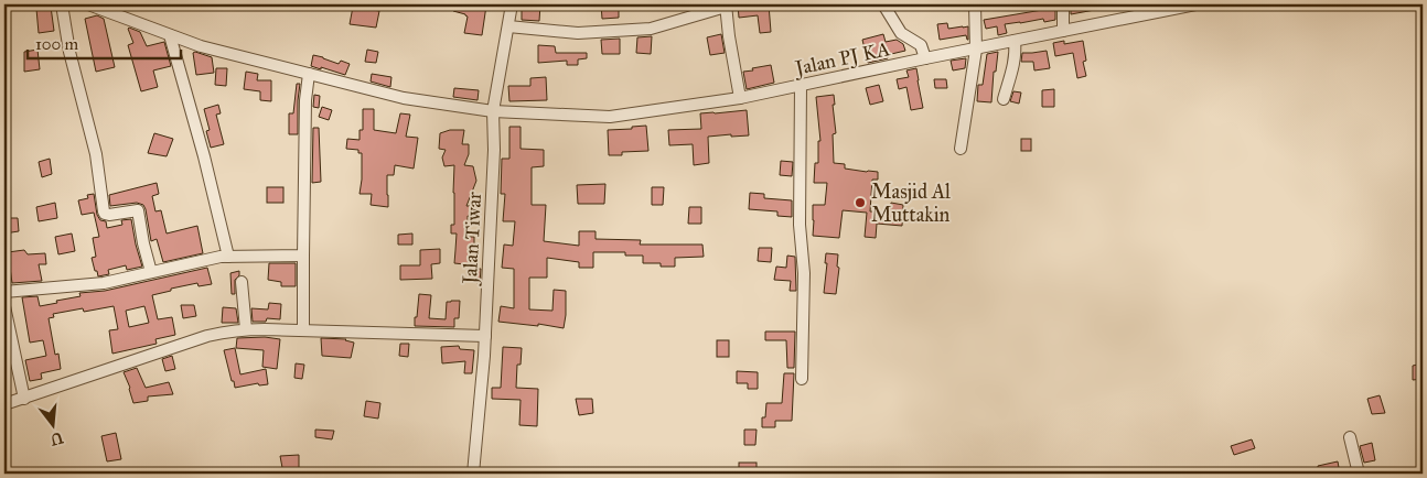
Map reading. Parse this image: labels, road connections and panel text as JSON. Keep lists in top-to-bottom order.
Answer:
{
  "streets": {
    "street": ["Jalan PJ KA", "Jalan Tiwar"]
  },
  "crossings": [
    ["Jalan PJ KA", "Jalan Tiwar"]
  ],
  "places": ["Masjid Al Muttakin"],
  "scale_bar": "100 m",
  "north": "bottom"
}
